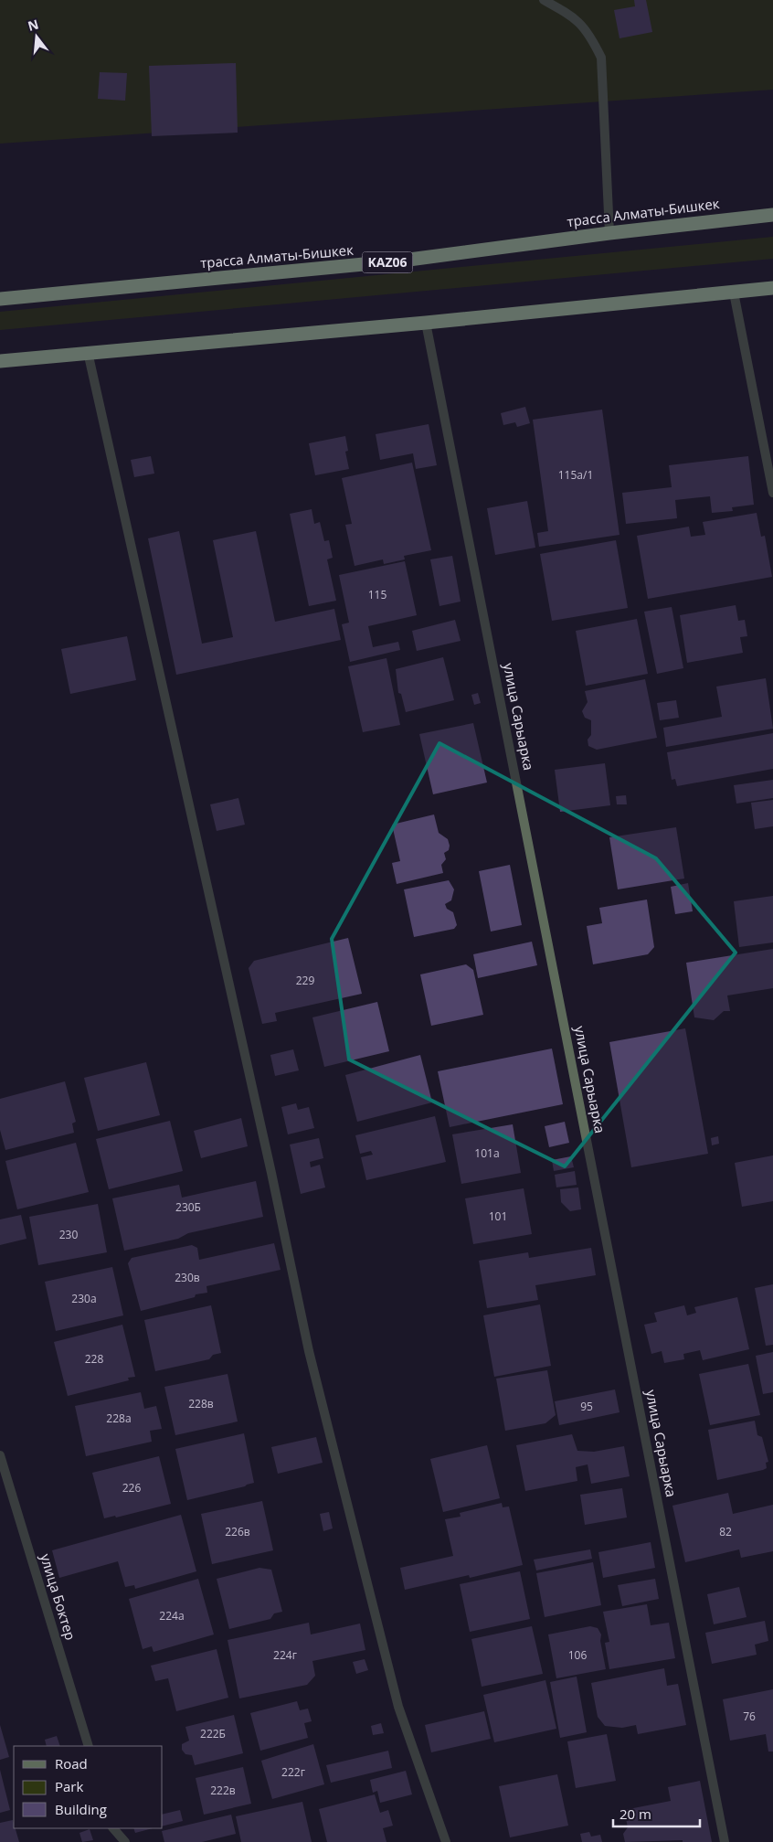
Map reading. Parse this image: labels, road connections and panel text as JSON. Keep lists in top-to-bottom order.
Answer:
{
  "streets": {
    "highway": ["трасса Алматы-Бишкек", "KАZ06"],
    "street": ["улица Сарыарка", "улица Боктер"]
  },
  "house_numbers": [
    "115а/1",
    "115",
    "229",
    "101а",
    "230Б",
    "101",
    "230",
    "230в",
    "230а",
    "228",
    "228в",
    "95",
    "228а",
    "226",
    "226в",
    "82",
    "224а",
    "224г",
    "106",
    "76",
    "222Б",
    "222г",
    "222в"
  ],
  "legend": ["Road", "Park", "Building"],
  "scale_bar": "20 m",
  "north": "top"
}
